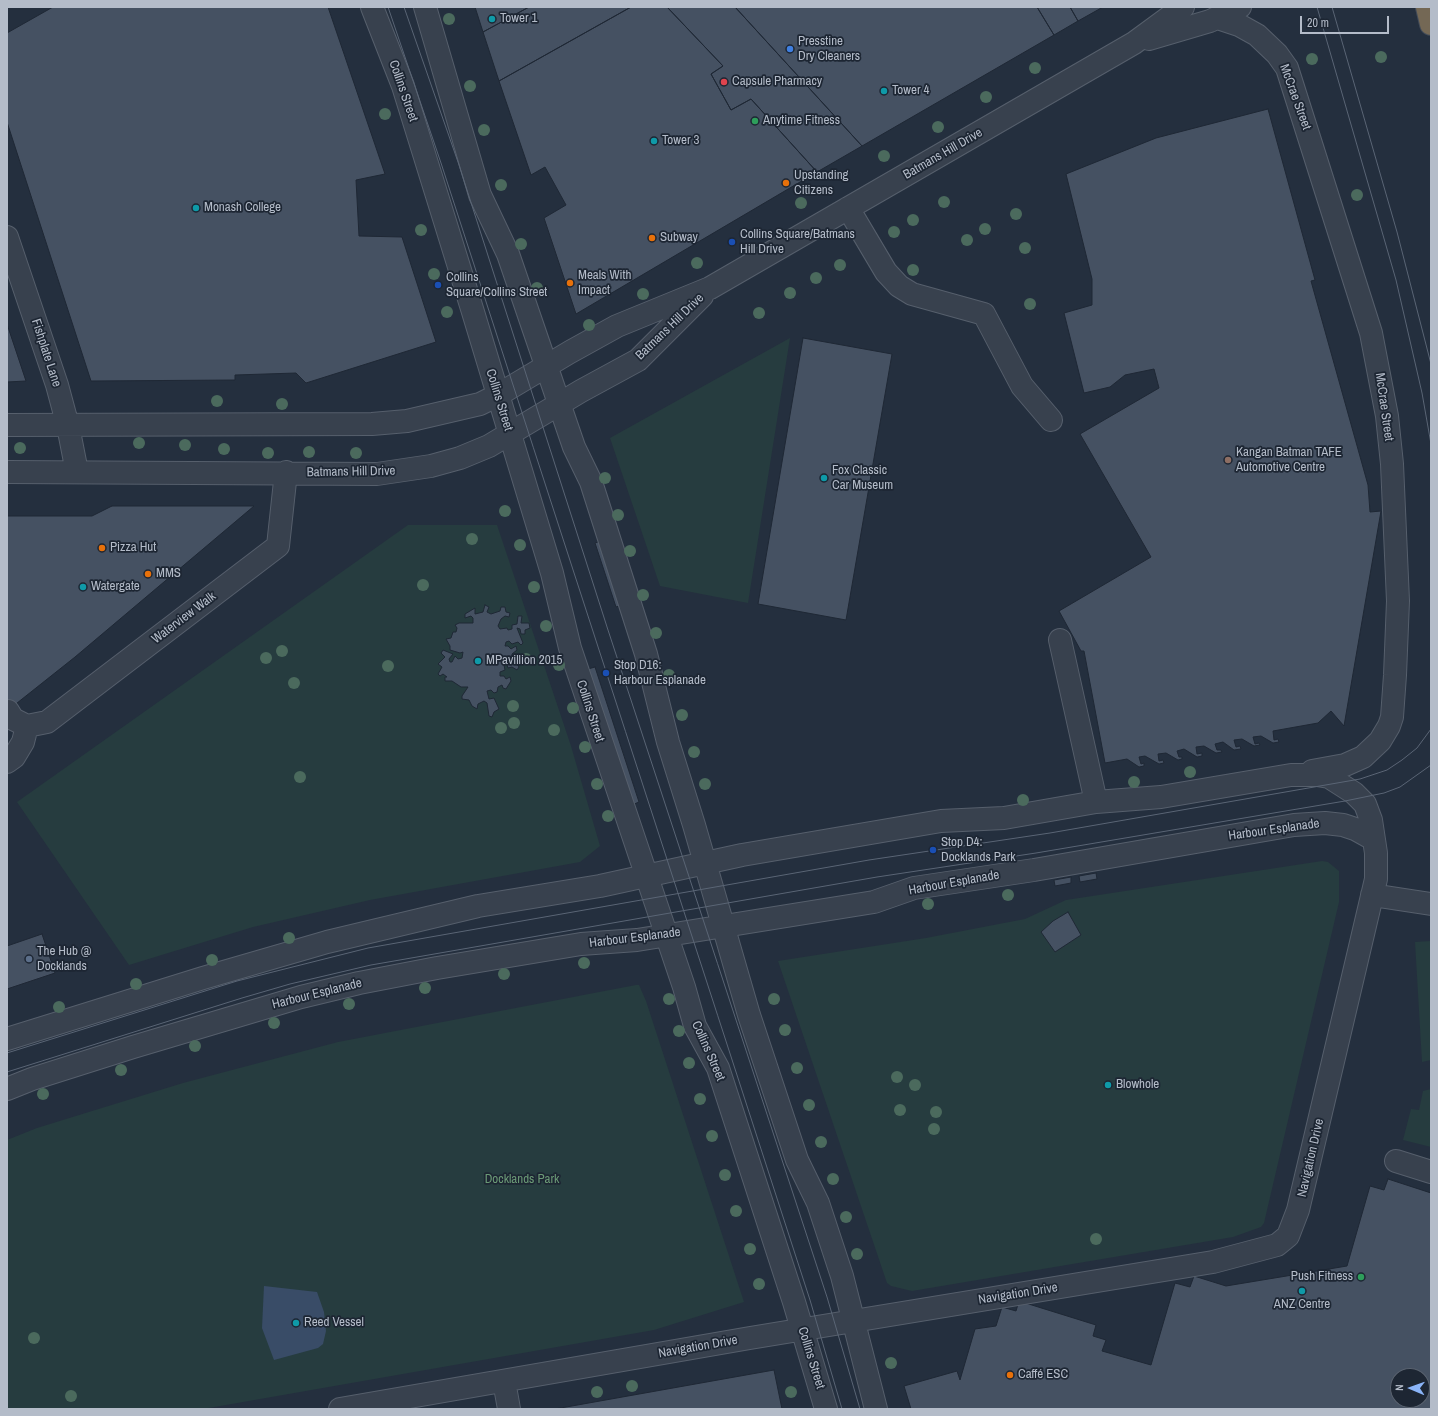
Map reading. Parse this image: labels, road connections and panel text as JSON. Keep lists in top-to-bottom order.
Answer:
{
  "streets": {
    "street": [
      "Collins Street",
      "McCrae Street",
      "Batmans Hill Drive",
      "Fishplate Lane",
      "Waterview Walk",
      "Harbour Esplanade",
      "Navigation Drive"
    ]
  },
  "crossings": [
    ["Collins Street", "Batmans Hill Drive"],
    ["Collins Street", "Harbour Esplanade"],
    ["Collins Street", "Navigation Drive"],
    ["McCrae Street", "Batmans Hill Drive"],
    ["Batmans Hill Drive", "Fishplate Lane"],
    ["Batmans Hill Drive", "Waterview Walk"],
    ["Harbour Esplanade", "Navigation Drive"]
  ],
  "parks": ["Docklands Park"],
  "places": [
    "Tower 1",
    "Presstine Dry Cleaners",
    "Capsule Pharmacy",
    "Tower 4",
    "Anytime Fitness",
    "Tower 3",
    "Upstanding Citizens",
    "Monash College",
    "Subway",
    "Collins Square/Batmans Hill Drive",
    "Meals With Impact",
    "Collins Square/Collins Street",
    "Kangan Batman TAFE Automotive Centre",
    "Fox Classic Car Museum",
    "Pizza Hut",
    "MMS",
    "Watergate",
    "MPavillion 2015",
    "Stop D16: Harbour Esplanade",
    "Stop D4: Docklands Park",
    "The Hub @ Docklands",
    "Blowhole",
    "Push Fitness",
    "ANZ Centre",
    "Reed Vessel",
    "Caffé ESC"
  ],
  "scale_bar": "20 m",
  "north": "left"
}
